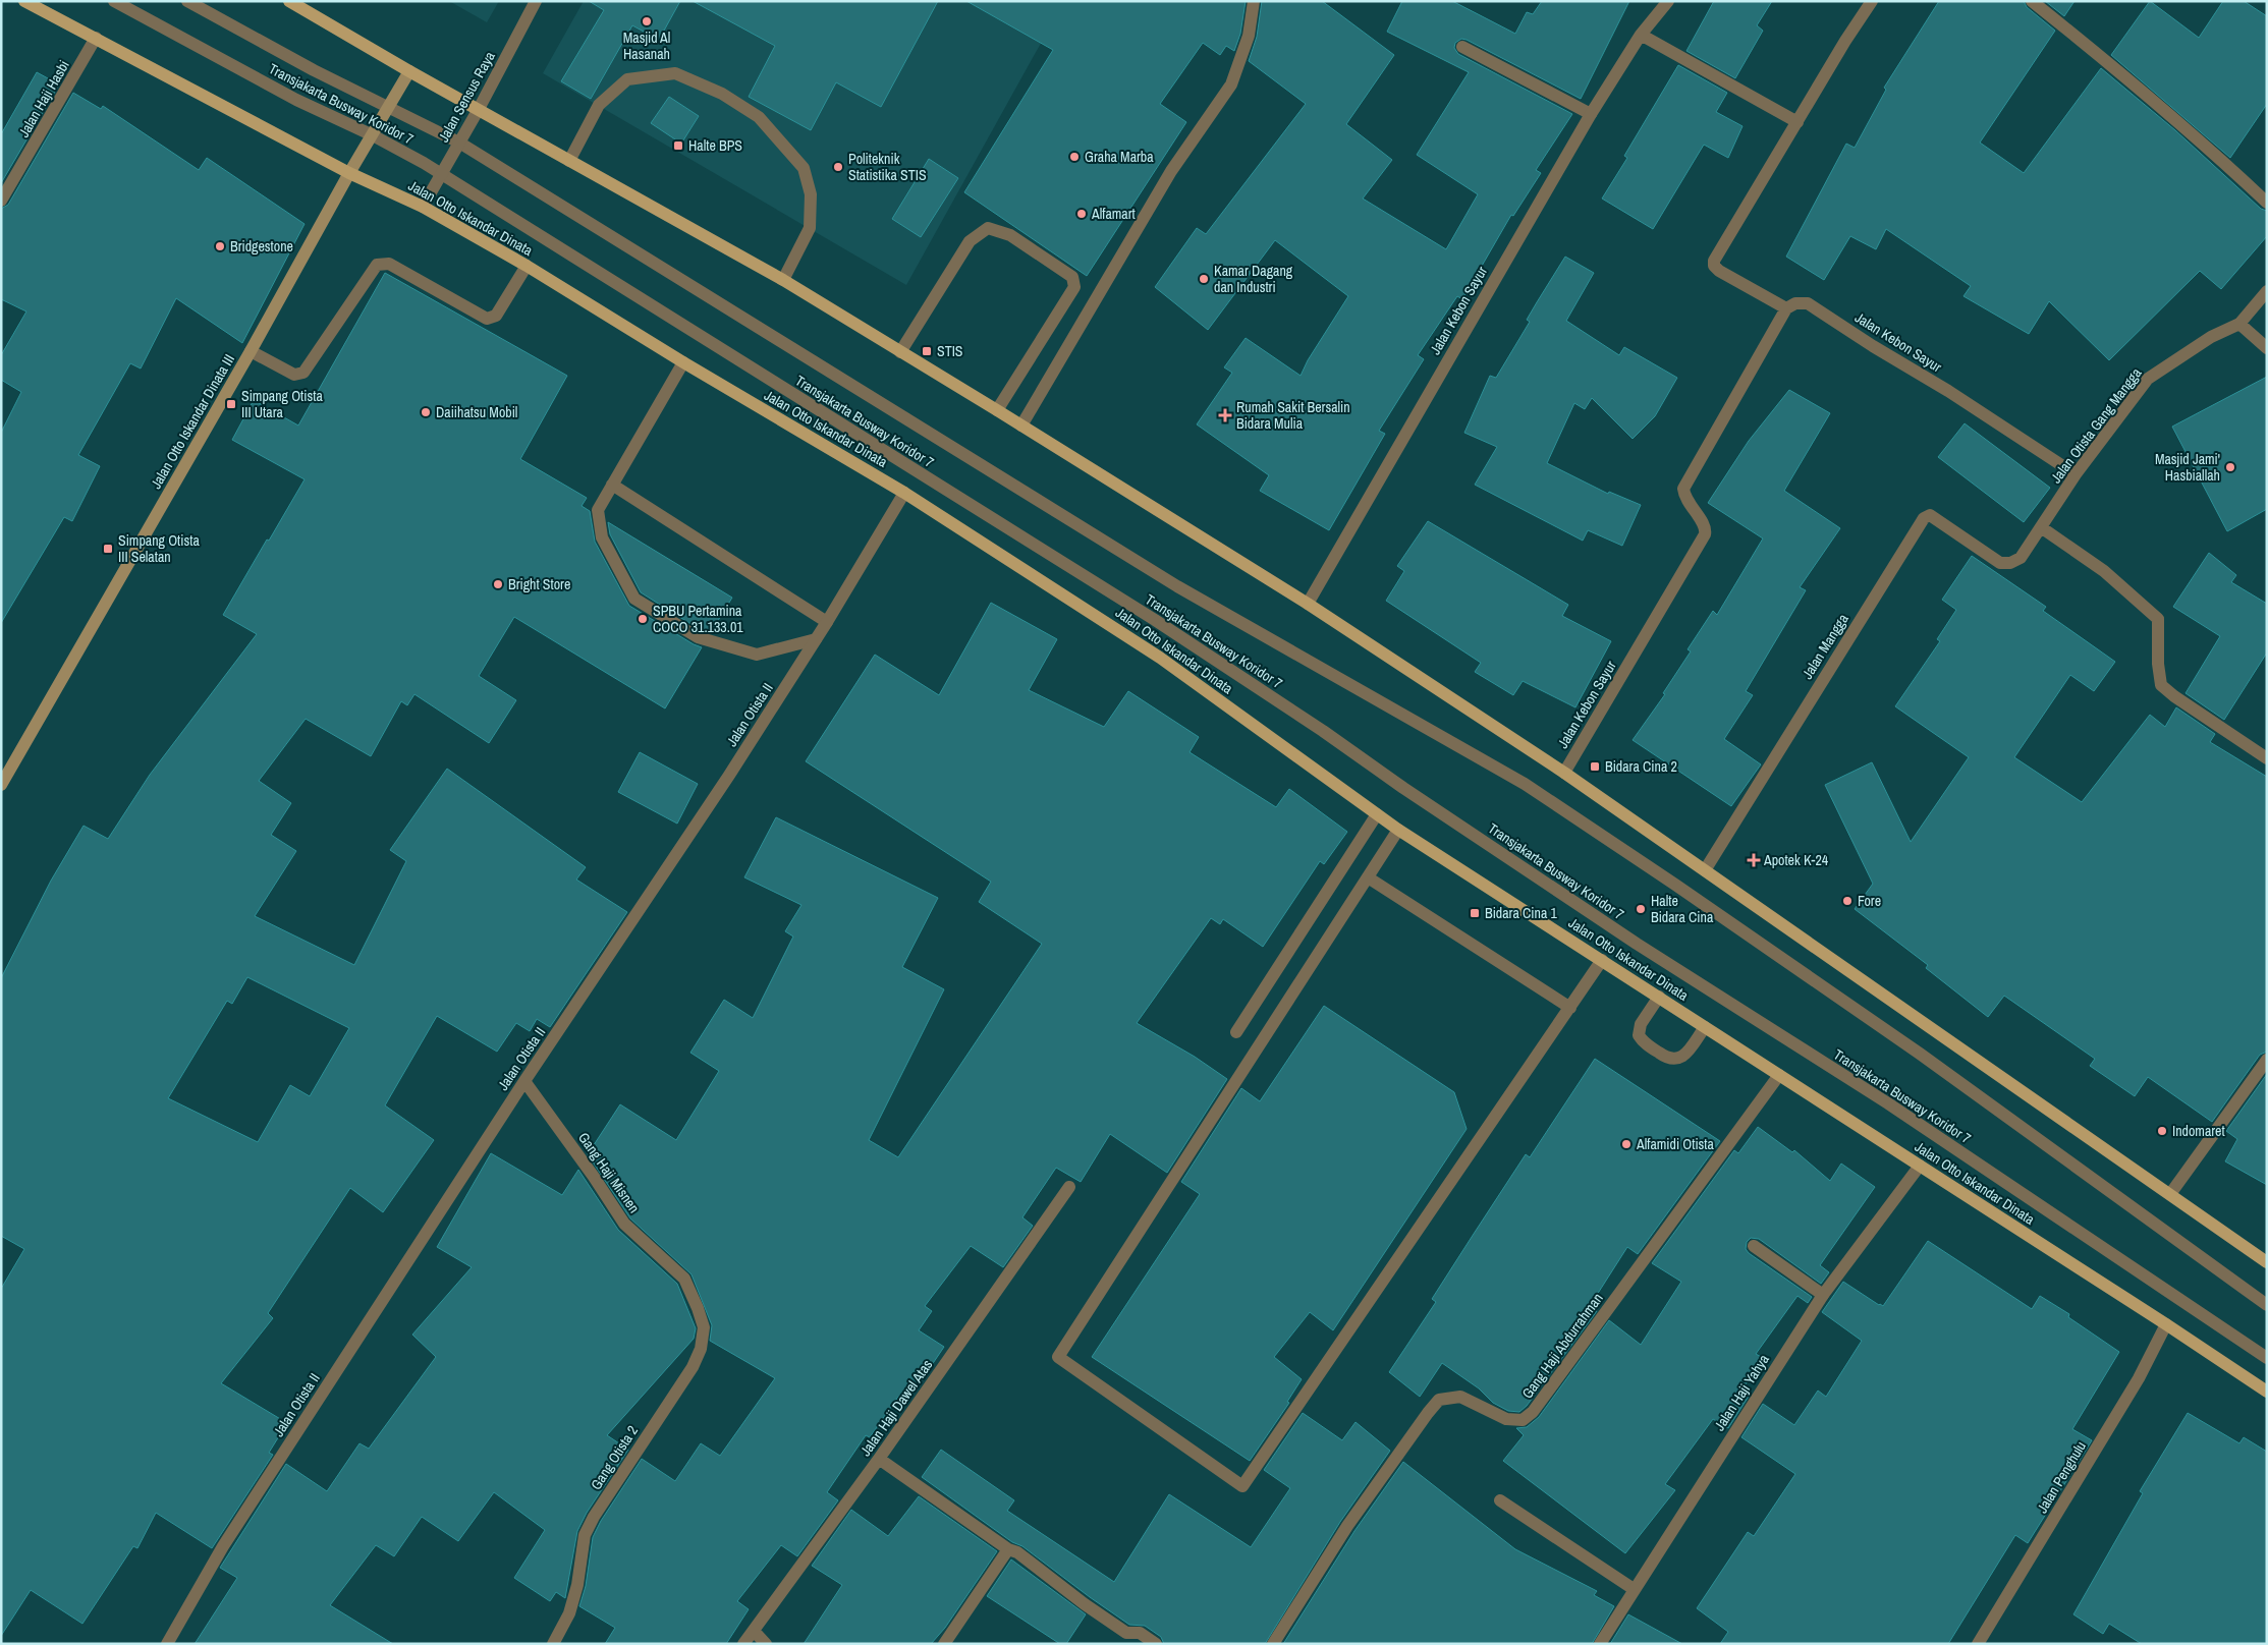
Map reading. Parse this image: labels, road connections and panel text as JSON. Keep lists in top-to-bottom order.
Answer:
{
  "streets": {
    "main road": ["Jalan Otto Iskandar Dinata"],
    "street": [
      "Jalan Sensus Raya",
      "Jalan Haji Hasbi",
      "Transjakarta Busway Koridor 7",
      "Jalan Kebon Sayur",
      "Jalan Otto Iskandar Dinata III",
      "Jalan Otista Gang Mangga",
      "Jalan Mangga",
      "Jalan Otista II",
      "Gang Haji Misnen",
      "Gang Haji Abdurrahman",
      "Jalan Haji Yahya",
      "Jalan Haji Dawel Atas",
      "Gang Otista 2",
      "Jalan Penghulu"
    ]
  },
  "crossings": [
    ["Jalan Sensus Raya", "Transjakarta Busway Koridor 7"],
    ["Jalan Sensus Raya", "Jalan Otto Iskandar Dinata"],
    ["Jalan Haji Hasbi", "Jalan Otto Iskandar Dinata"],
    ["Transjakarta Busway Koridor 7", "Jalan Otto Iskandar Dinata III"],
    ["Jalan Otto Iskandar Dinata", "Jalan Otto Iskandar Dinata III"],
    ["Jalan Otto Iskandar Dinata", "Jalan Otista II"],
    ["Jalan Otto Iskandar Dinata", "Gang Haji Abdurrahman"],
    ["Jalan Otto Iskandar Dinata", "Jalan Haji Yahya"],
    ["Jalan Otto Iskandar Dinata", "Jalan Penghulu"],
    ["Jalan Kebon Sayur", "Jalan Otista Gang Mangga"],
    ["Jalan Otista Gang Mangga", "Jalan Mangga"],
    ["Jalan Otista II", "Gang Haji Misnen"],
    ["Gang Haji Misnen", "Gang Otista 2"]
  ],
  "places": {
    "other": [
      "Masjid Al Hasanah",
      "Graha Marba",
      "Politeknik Statistika STIS",
      "Alfamart",
      "Bridgestone",
      "Kamar Dagang dan Industri",
      "Daiihatsu Mobil",
      "Masjid Jami' Hasbiallah",
      "Bright Store",
      "SPBU Pertamina COCO 31.133.01",
      "Fore",
      "Halte Bidara Cina",
      "Indomaret",
      "Alfamidi Otista"
    ],
    "transit": [
      "Halte BPS",
      "STIS",
      "Simpang Otista III Utara",
      "Simpang Otista III Selatan",
      "Bidara Cina 2",
      "Bidara Cina 1"
    ],
    "health": ["Rumah Sakit Bersalin Bidara Mulia", "Apotek K-24"]
  }
}
